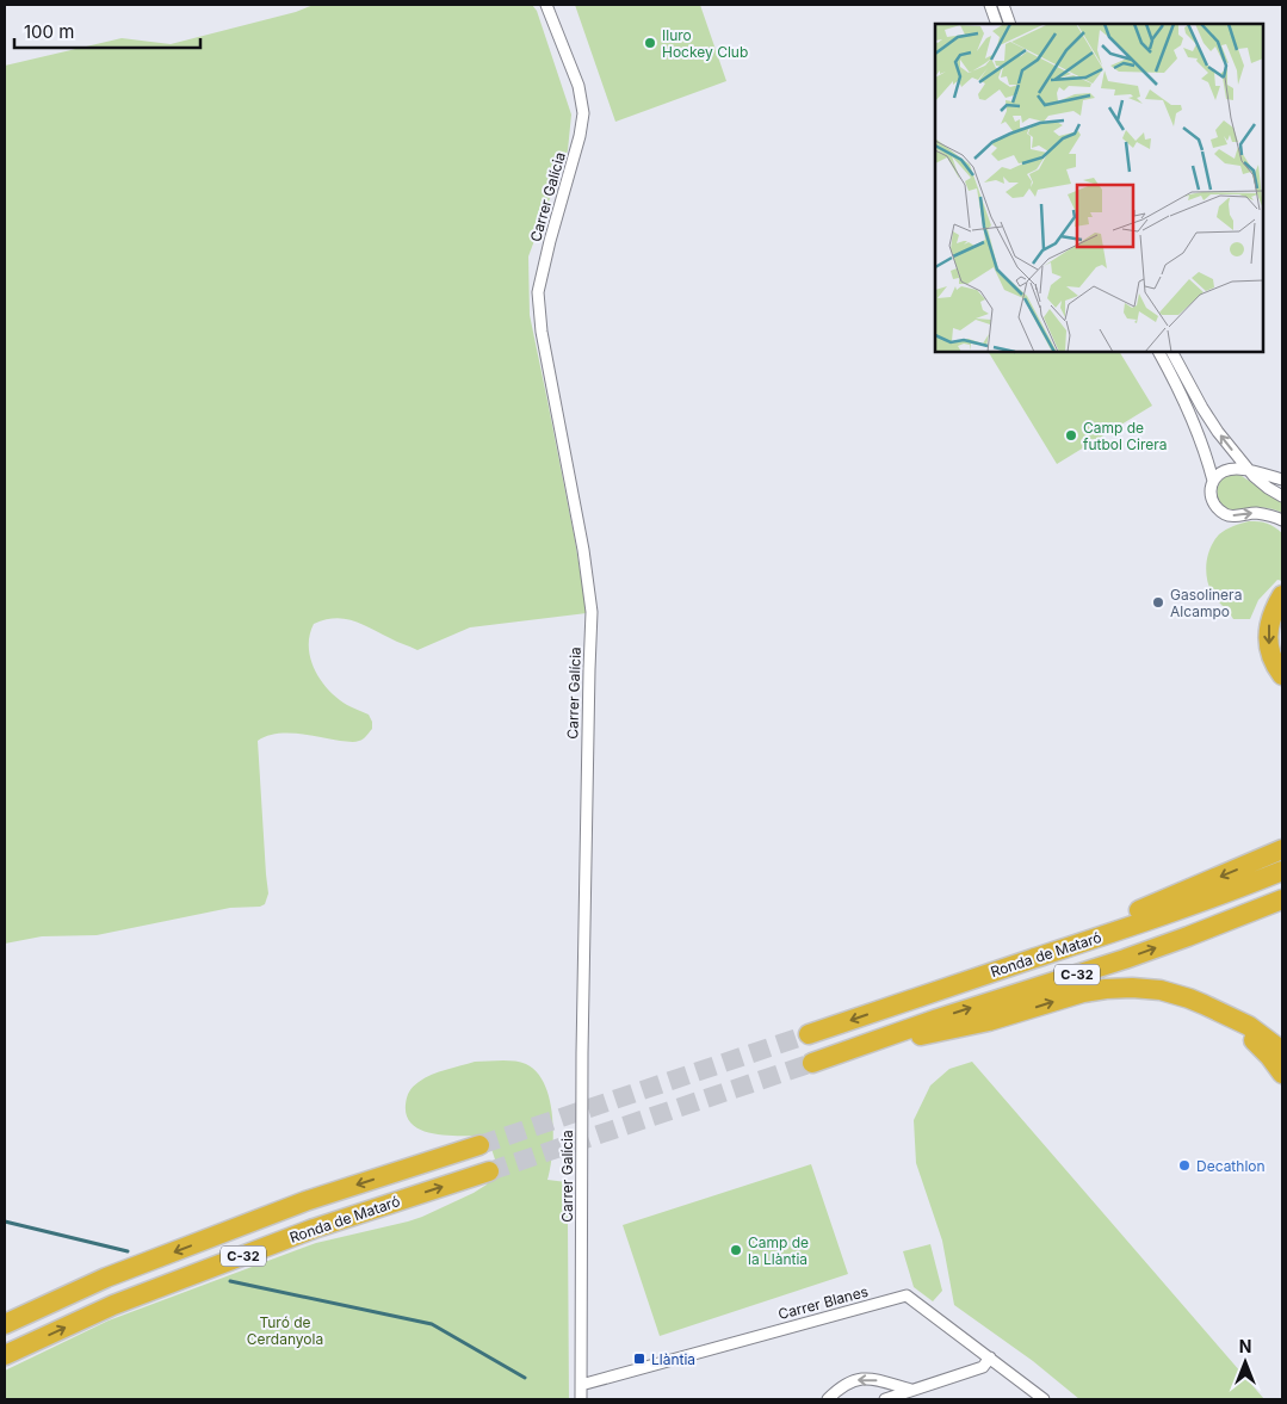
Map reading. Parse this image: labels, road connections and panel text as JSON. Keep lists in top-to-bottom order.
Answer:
{
  "streets": {
    "highway": ["Ronda de Mataró", "C-32"],
    "street": ["Carrer Galícia", "Carrer Blanes"]
  },
  "crossings": [
    ["Carrer Galícia", "Carrer Blanes"],
    ["Ronda de Mataró", "C-32"]
  ],
  "parks": ["Turó de Cerdanyola"],
  "places": {
    "other": [
      "Iluro Hockey Club",
      "Camp de futbol Cirera",
      "Gasolinera Alcampo",
      "Decathlon",
      "Camp de la Llàntia"
    ],
    "transit": ["Llàntia"]
  },
  "scale_bar": "100 m",
  "north": "top"
}
